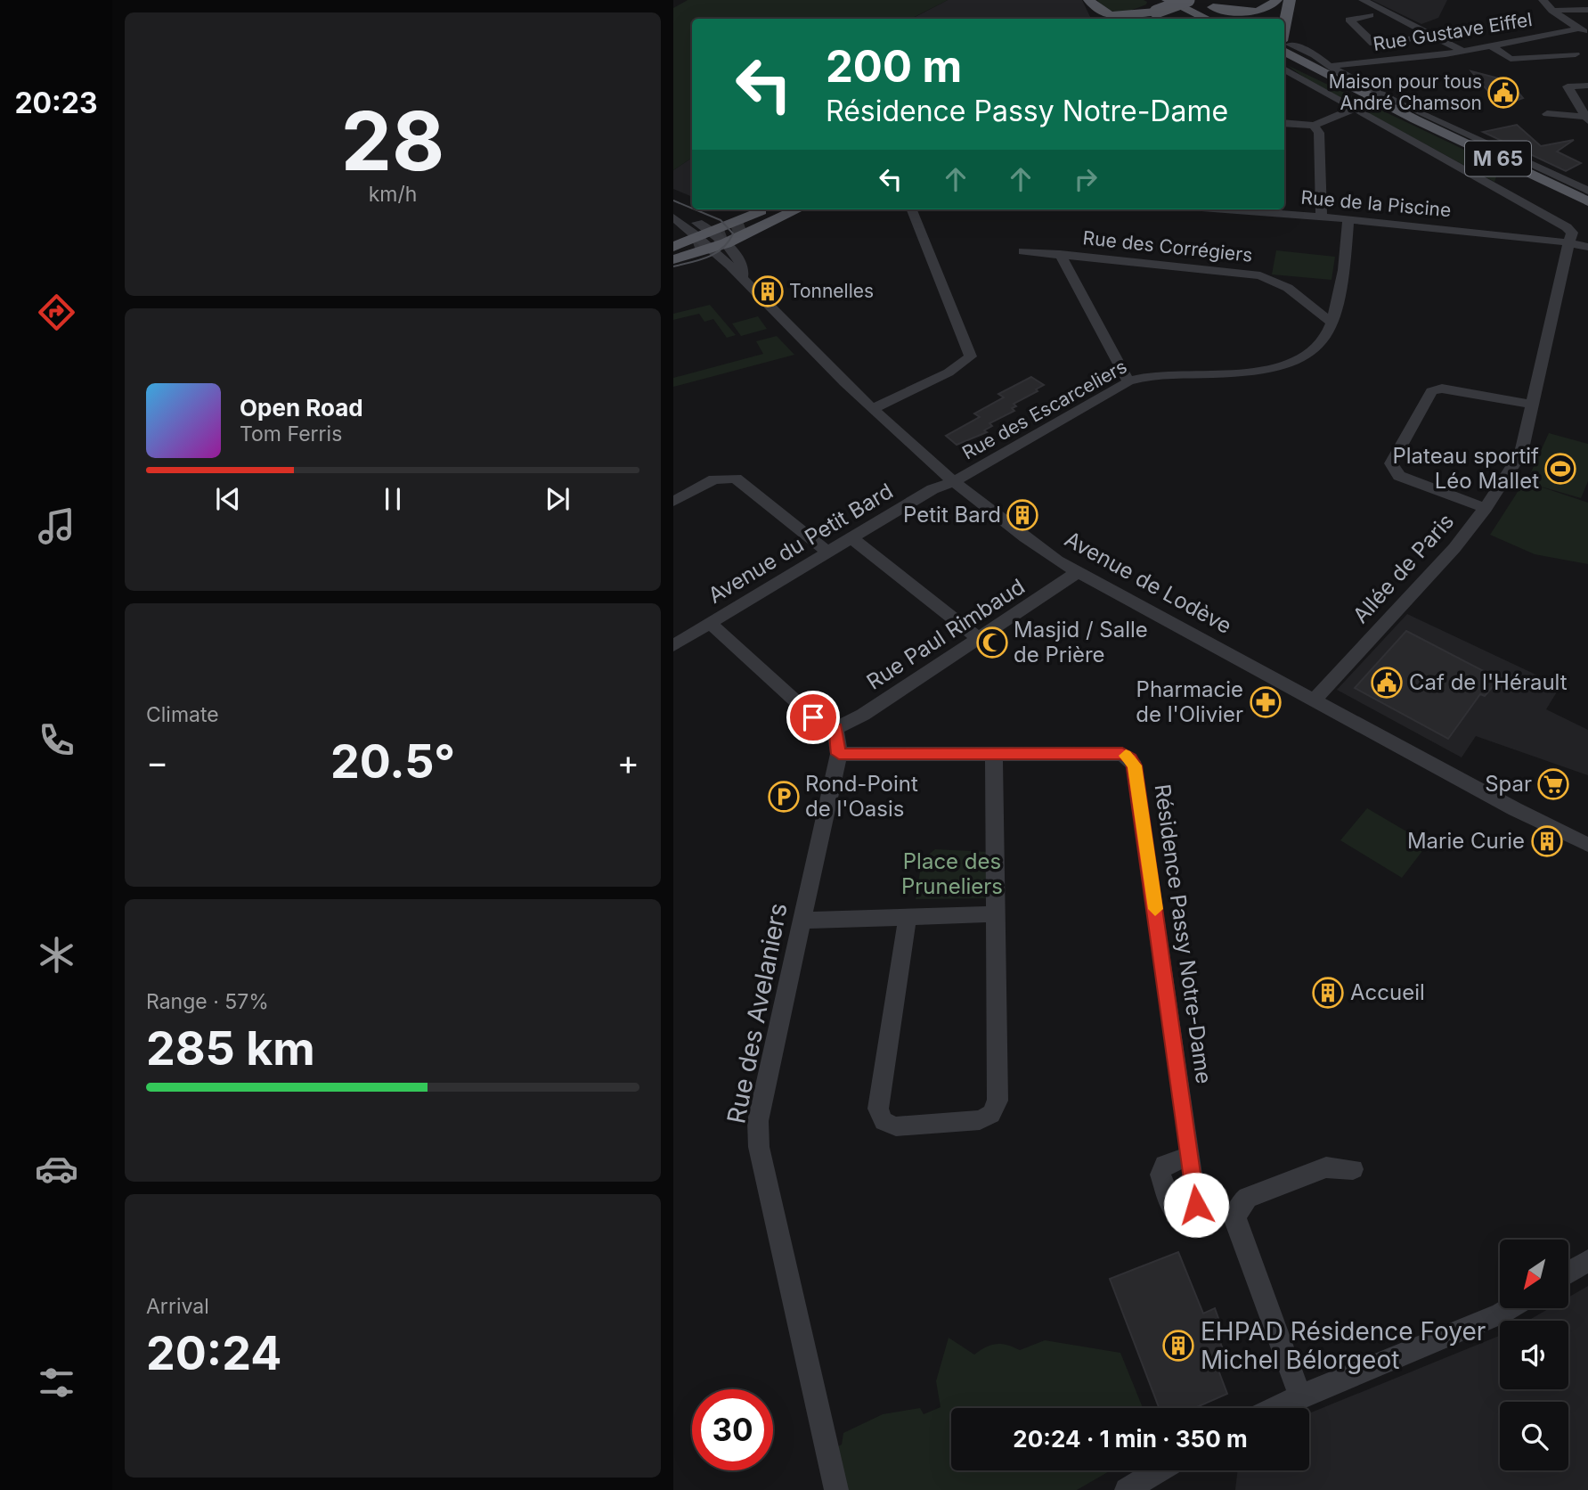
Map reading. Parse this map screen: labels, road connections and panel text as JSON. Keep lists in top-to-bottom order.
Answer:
{
  "streets": {
    "main road": ["M 65"],
    "street": [
      "Rue Gustave Eiffel",
      "Rue de la Piscine",
      "Rue des Corrégiers",
      "Rue des Escarceliers",
      "Avenue du Petit Bard",
      "Allée de Paris",
      "Avenue de Lodève",
      "Rue Paul Rimbaud",
      "Résidence Passy Notre-Dame",
      "Rue des Avelaniers"
    ]
  },
  "crossings": [
    ["Rue Gustave Eiffel", "M 65"],
    ["Rue de la Piscine", "Rue des Escarceliers"],
    ["Rue de la Piscine", "Allée de Paris"],
    ["Rue des Corrégiers", "Rue des Escarceliers"],
    ["Rue des Escarceliers", "Avenue du Petit Bard"],
    ["Rue des Escarceliers", "Avenue de Lodève"],
    ["Avenue du Petit Bard", "Avenue de Lodève"],
    ["Allée de Paris", "Avenue de Lodève"],
    ["Avenue de Lodève", "Rue Paul Rimbaud"],
    ["Rue Paul Rimbaud", "Rue des Avelaniers"],
    ["Résidence Passy Notre-Dame", "Rue des Avelaniers"]
  ],
  "parks": ["Place des Pruneliers"],
  "places": {
    "public building": ["Maison pour tous André Chamson", "Caf de l'Hérault"],
    "building": [
      "Tonnelles",
      "Petit Bard",
      "Marie Curie",
      "Accueil",
      "EHPAD Résidence Foyer Michel Bélorgeot"
    ],
    "sports": ["Plateau sportif Léo Mallet"],
    "mosque": ["Masjid / Salle de Prière"],
    "pharmacy": ["Pharmacie de l'Olivier"],
    "supermarket": ["Spar"],
    "parking": ["Rond-Point de l'Oasis"]
  },
  "north": "bottom left",
  "page": {
    "tabs": "20:23",
    "tile": [
      ["28", "km/h"],
      "Climate",
      ["Range · 57%", "285 km"],
      ["Arrival", "20:24"]
    ],
    "turn": ["200 m", "Résidence Passy Notre-Dame"],
    "song": ["Open Road", "Tom Ferris"],
    "heat": ["−", "20.5°", "+"],
    "limit": "30",
    "trip": "20:24 · 1 min · 350 m"
  }
}
